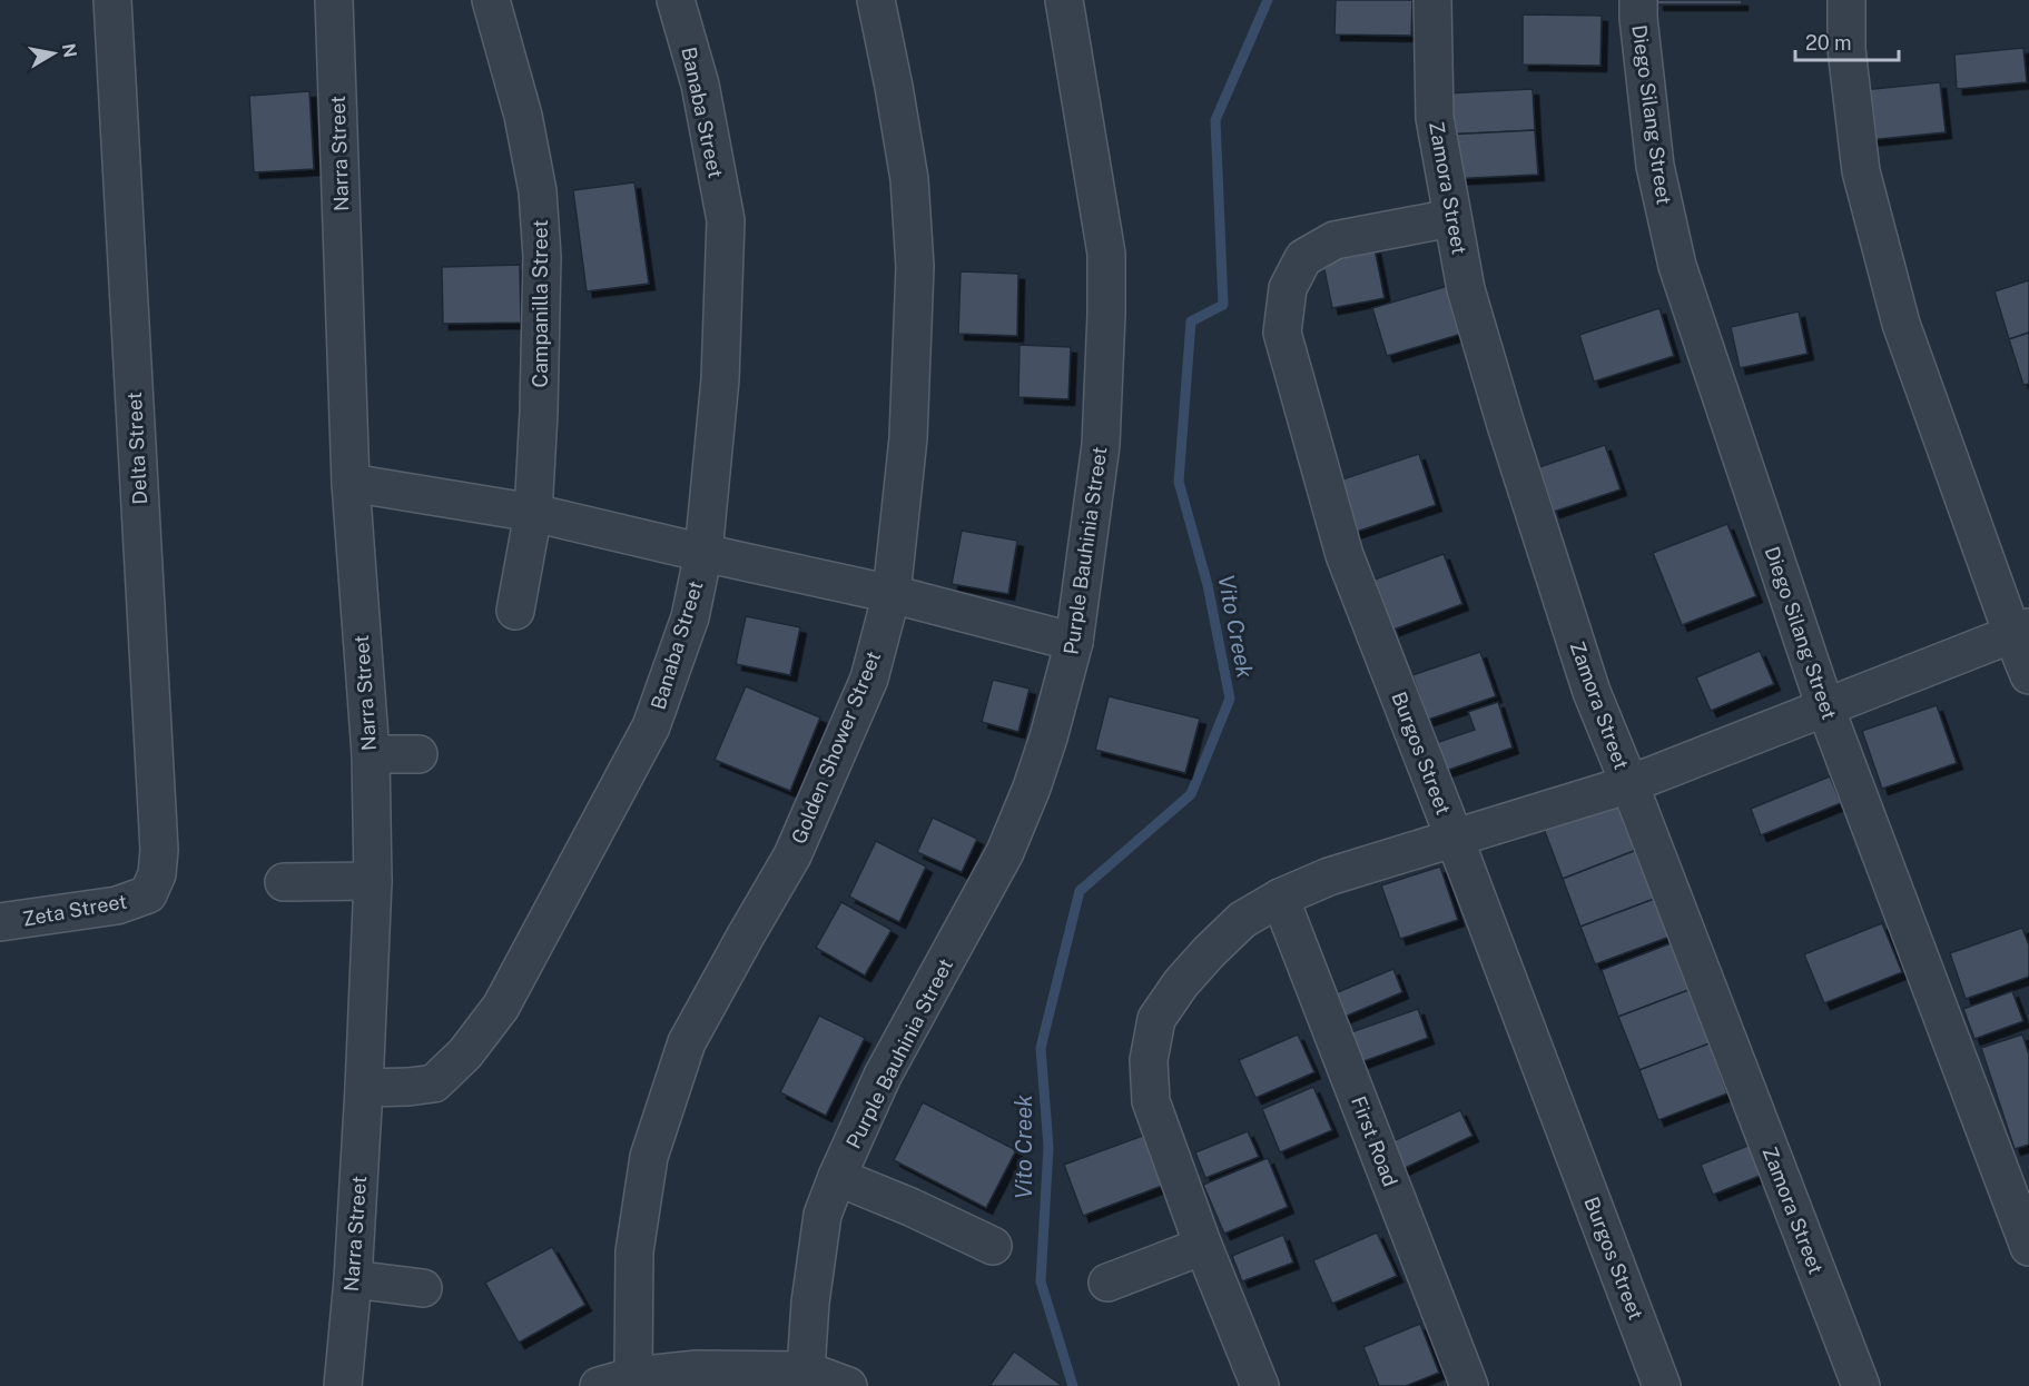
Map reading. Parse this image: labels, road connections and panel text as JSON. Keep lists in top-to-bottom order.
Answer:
{
  "streets": {
    "street": [
      "Banaba Street",
      "Diego Silang Street",
      "Narra Street",
      "Zamora Street",
      "Campanilla Street",
      "Delta Street",
      "Purple Bauhinia Street",
      "Golden Shower Street",
      "Burgos Street",
      "Zeta Street",
      "First Road"
    ]
  },
  "crossings": [
    ["Banaba Street", "Narra Street"],
    ["Zamora Street", "Burgos Street"],
    ["Delta Street", "Zeta Street"]
  ],
  "water": ["Vito Creek"],
  "scale_bar": "20 m",
  "north": "right"
}
